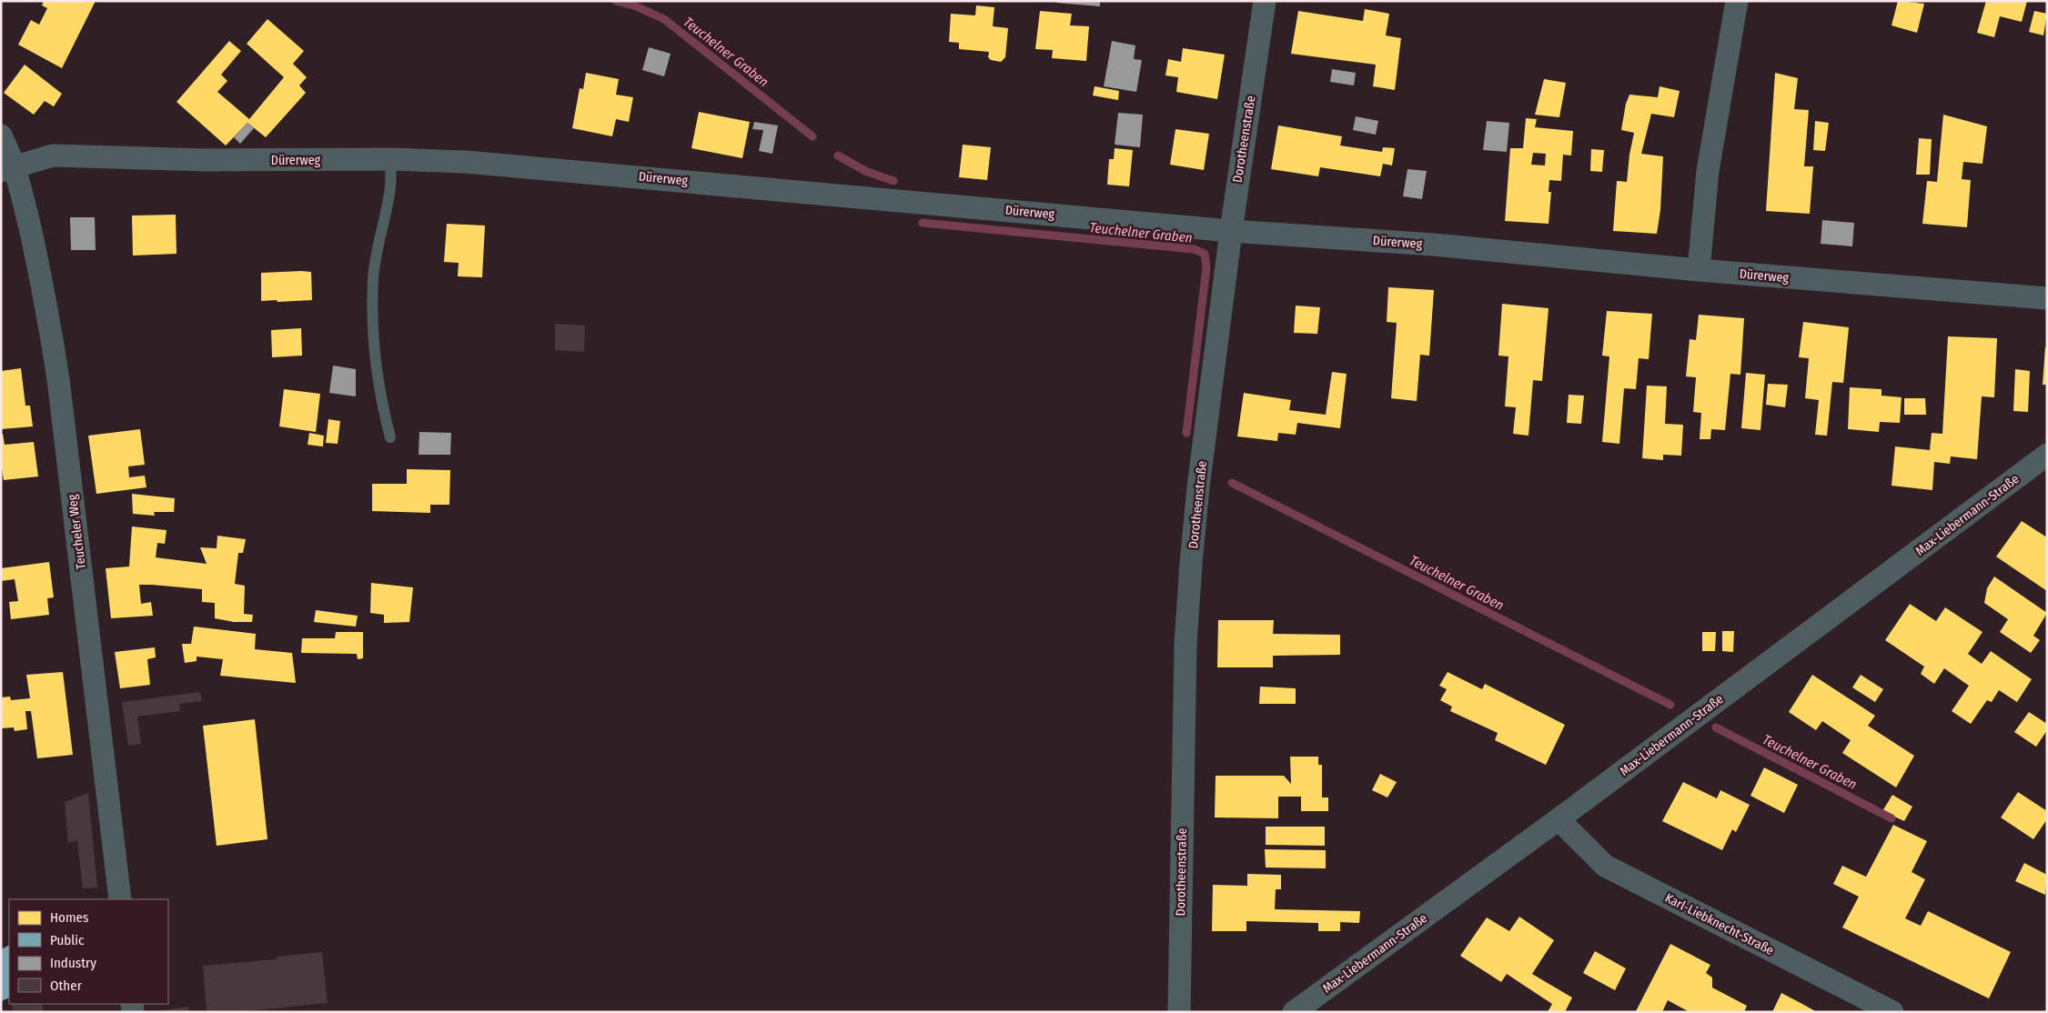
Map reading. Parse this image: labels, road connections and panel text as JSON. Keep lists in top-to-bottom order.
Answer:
{
  "streets": {
    "street": [
      "Dorotheenstraße",
      "Dürerweg",
      "Max-Liebermann-Straße",
      "Teucheler Weg",
      "Karl-Liebknecht-Straße"
    ]
  },
  "crossings": [
    ["Dorotheenstraße", "Dürerweg"],
    ["Dürerweg", "Teucheler Weg"],
    ["Max-Liebermann-Straße", "Karl-Liebknecht-Straße"]
  ],
  "water": ["Teuchelner Graben"],
  "legend": [
    "Homes",
    "Public",
    "Industry",
    "Other"
  ]
}
